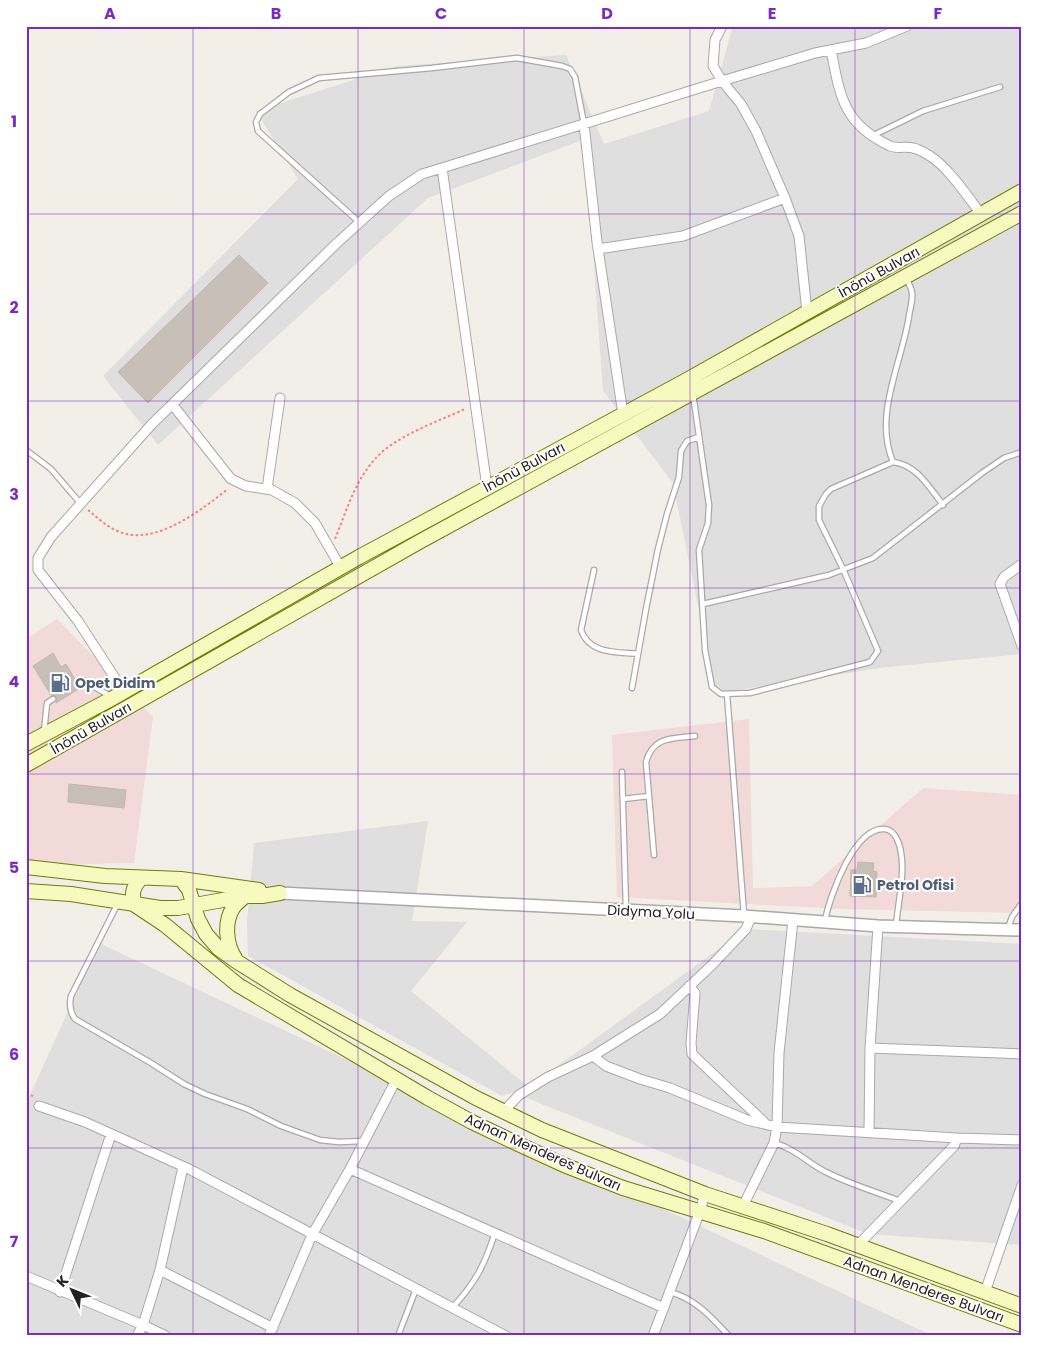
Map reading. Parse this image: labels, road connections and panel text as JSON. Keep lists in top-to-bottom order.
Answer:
{
  "streets": {
    "main road": ["İnönü Bulvarı", "Adnan Menderes Bulvarı"],
    "street": ["Didyma Yolu"]
  },
  "places": {
    "fuel station": ["Opet Didim", "Petrol Ofisi"]
  },
  "north": "top left",
  "grid": {
    "columns": [
      "A",
      "B",
      "C",
      "D",
      "E",
      "F"
    ],
    "rows": [
      "1",
      "2",
      "3",
      "4",
      "5",
      "6",
      "7"
    ]
  }
}
